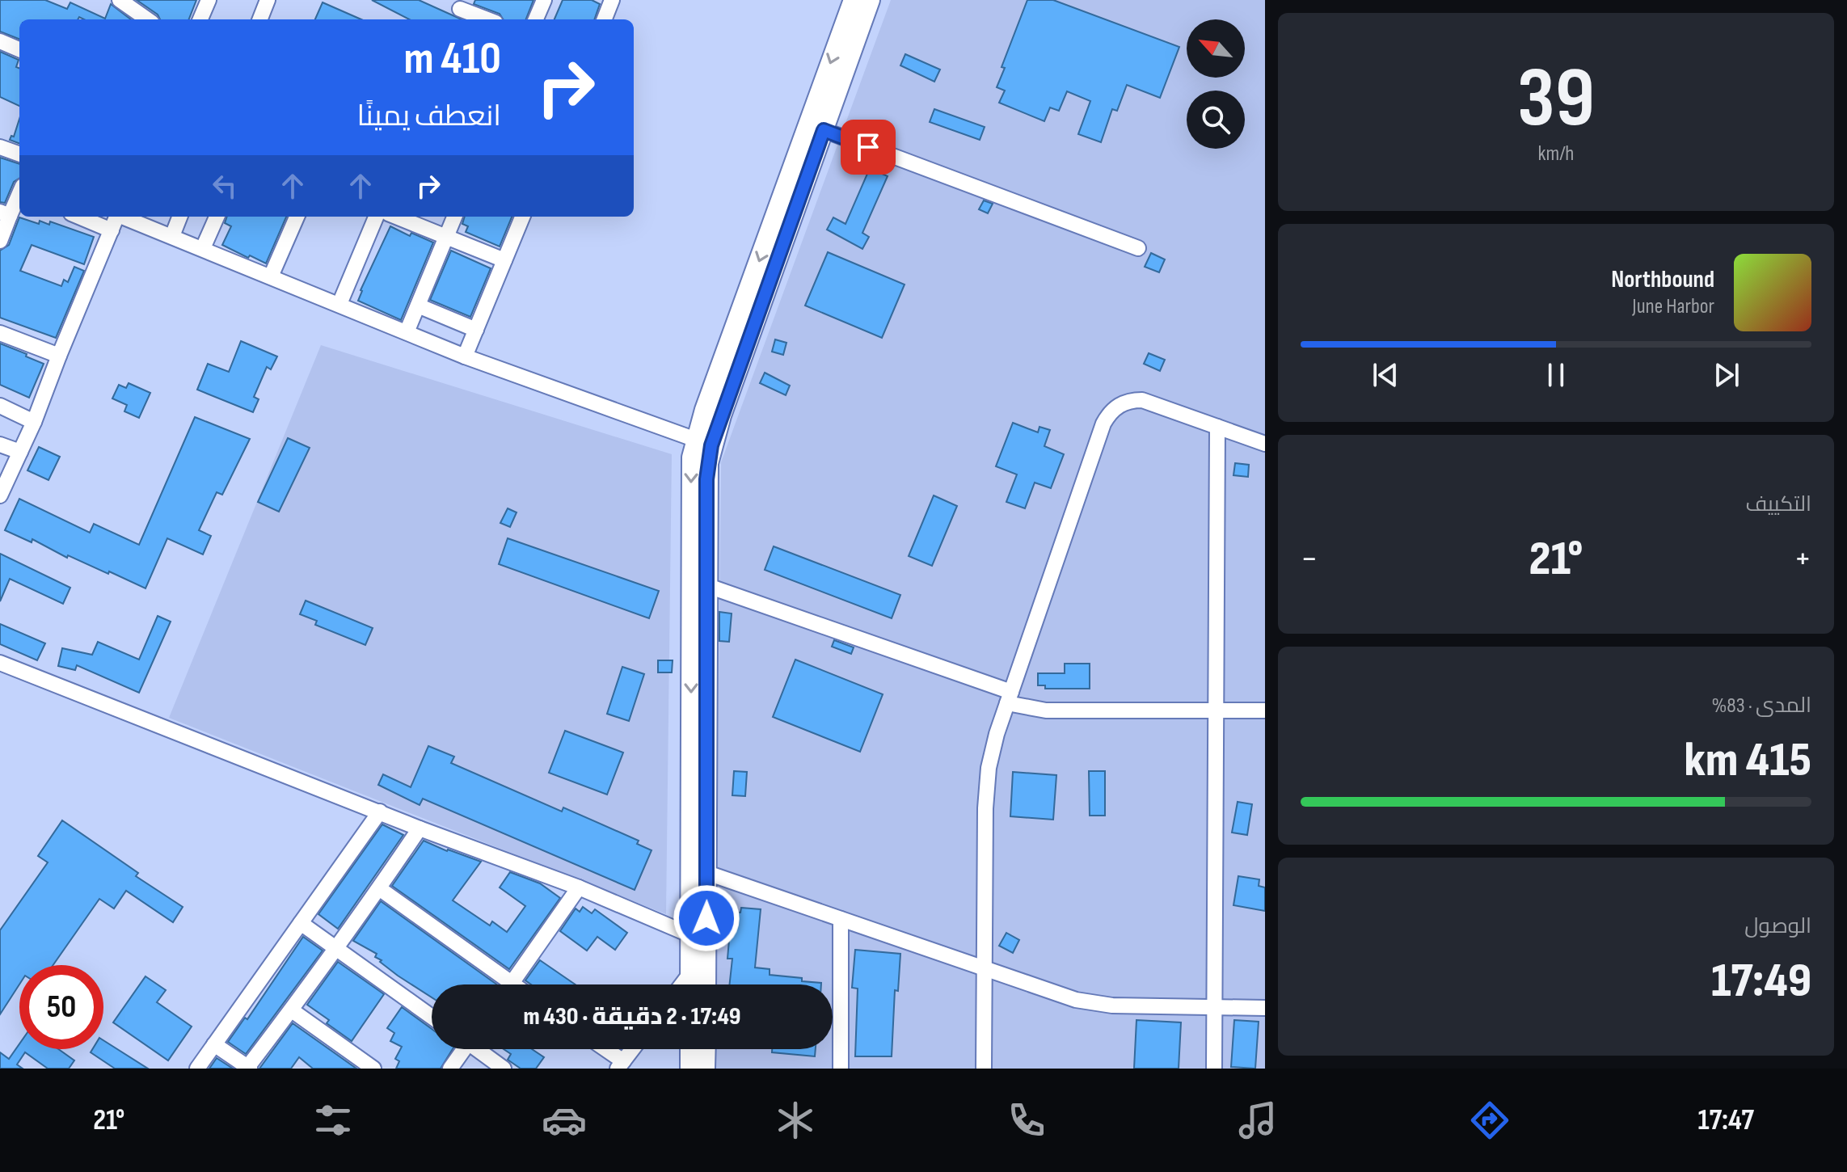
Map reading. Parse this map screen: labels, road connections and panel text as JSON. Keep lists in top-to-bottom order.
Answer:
{
  "north": "top left",
  "page": {
    "tile": [
      ["39", "km/h"],
      "التكييف",
      ["المدى · 83%", "415 km"],
      ["الوصول", "17:49"]
    ],
    "turn": ["410 m", "انعطف يمينًا"],
    "song": ["Northbound", "June Harbor"],
    "heat": ["−", "21°", "+"],
    "limit": "50",
    "trip": "17:49 · 2 دقيقة · 430 m",
    "tabs": ["17:47", "21°"]
  }
}
